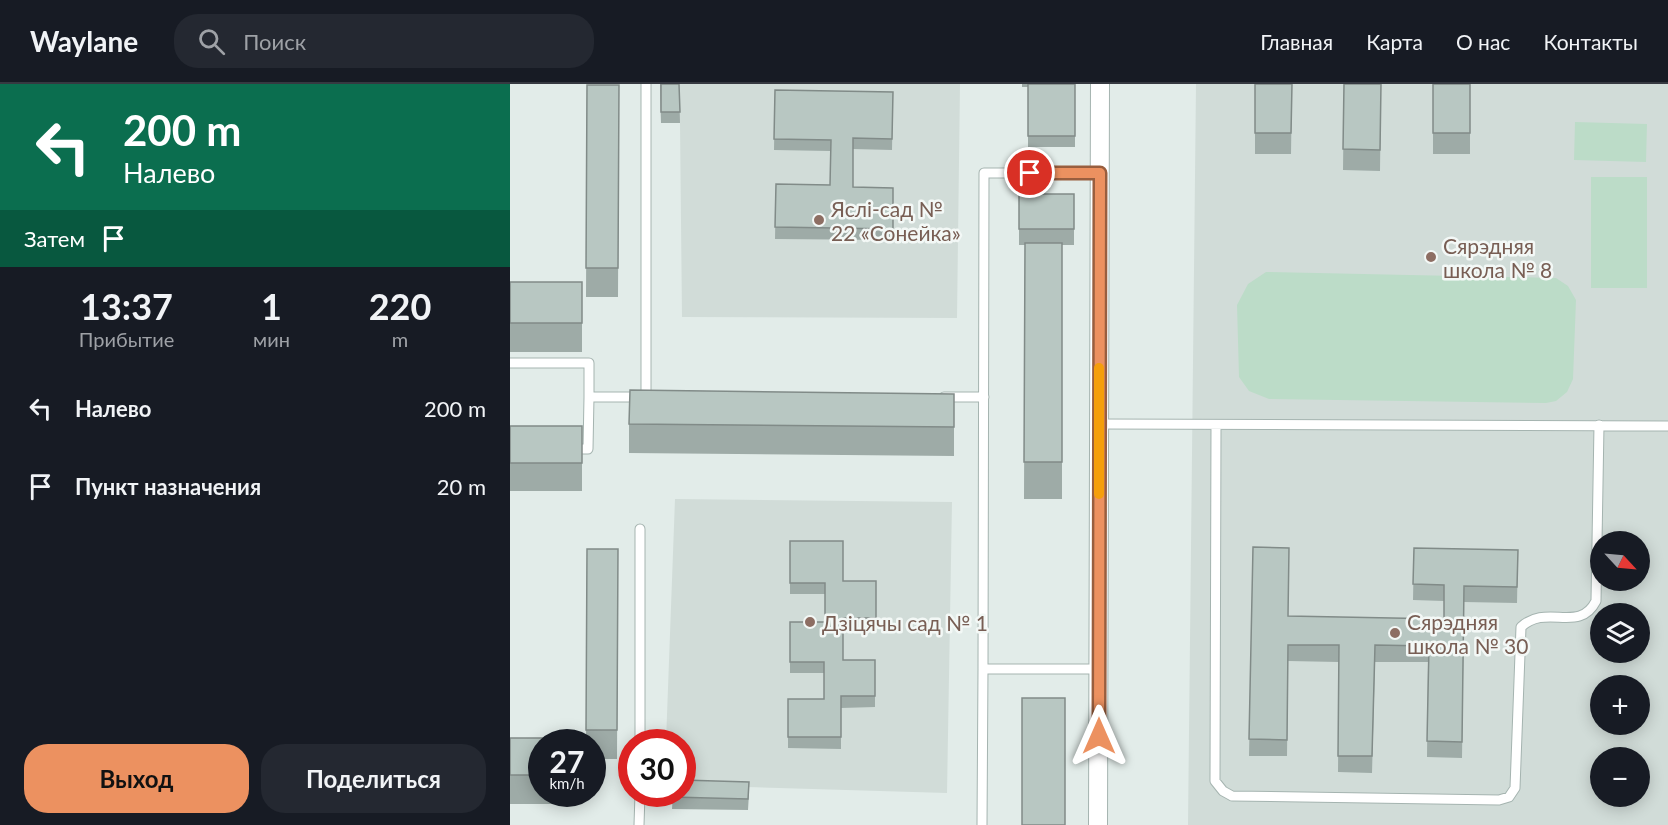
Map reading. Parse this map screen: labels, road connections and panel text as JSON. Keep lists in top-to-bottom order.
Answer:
{
  "places": [
    "Яслі-сад № 22 «Сонейка»",
    "Сярэдняя школа № 8",
    "Дзіцячы сад № 1",
    "Сярэдняя школа № 30"
  ],
  "north": "bottom right",
  "page": {
    "header": "Waylane",
    "search": "Поиск",
    "nav": [
      "Главная",
      "Карта",
      "О нас",
      "Контакты"
    ],
    "turn": ["200 m", "Налево"],
    "then": "Затем",
    "eta": [
      "13:37",
      "Прибытие",
      "1",
      "мин",
      "220",
      "m"
    ],
    "list": [
      {
        "name": "Налево",
        "value": "200 m"
      },
      {
        "name": "Пункт назначения",
        "value": "20 m"
      }
    ],
    "map_buttons": ["+", "−"],
    "speed": "27 km/h",
    "limit": "30",
    "buttons": ["Выход", "Поделиться"]
  }
}
